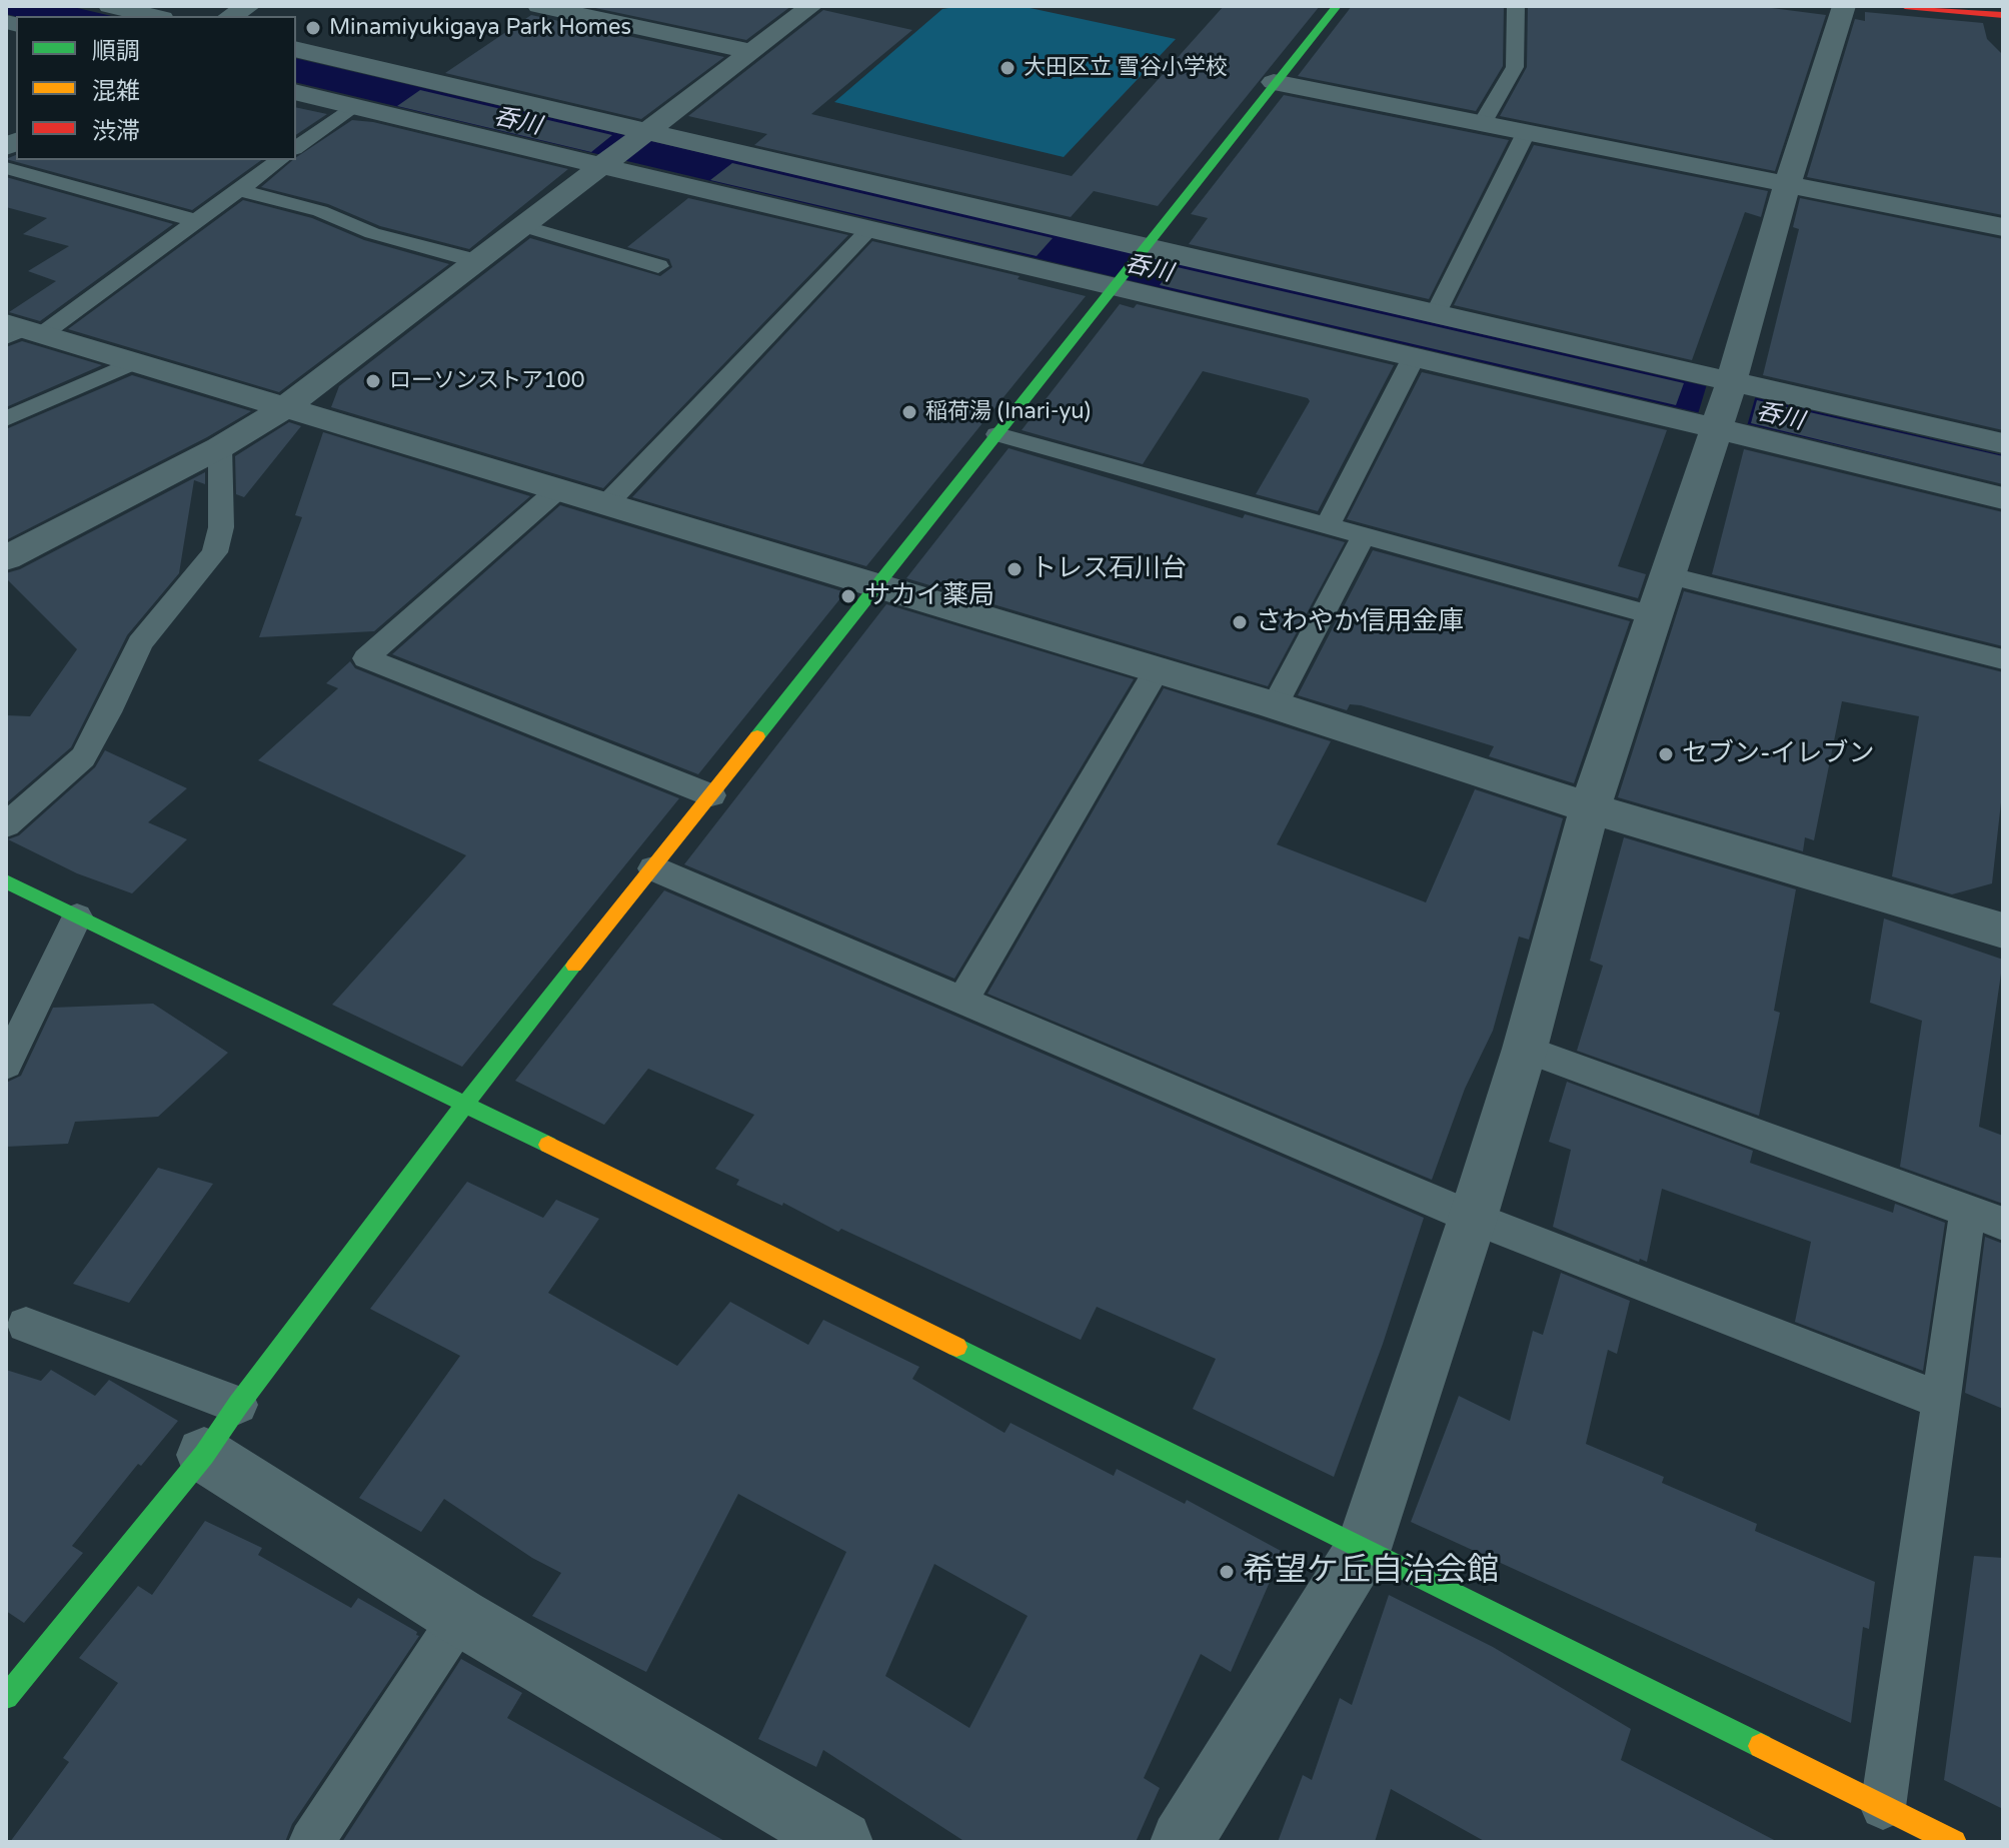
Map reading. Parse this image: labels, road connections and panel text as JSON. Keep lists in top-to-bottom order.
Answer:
{
  "water": ["呑川"],
  "places": [
    "Minamiyukigaya Park Homes",
    "大田区立 雪谷小学校",
    "ローソンストア100",
    "稲荷湯 (Inari-yu)",
    "トレス石川台",
    "サカイ薬局",
    "さわやか信用金庫",
    "セブン-イレブン",
    "希望ケ丘自治会館"
  ],
  "legend": ["順調", "混雑", "渋滞"]
}
